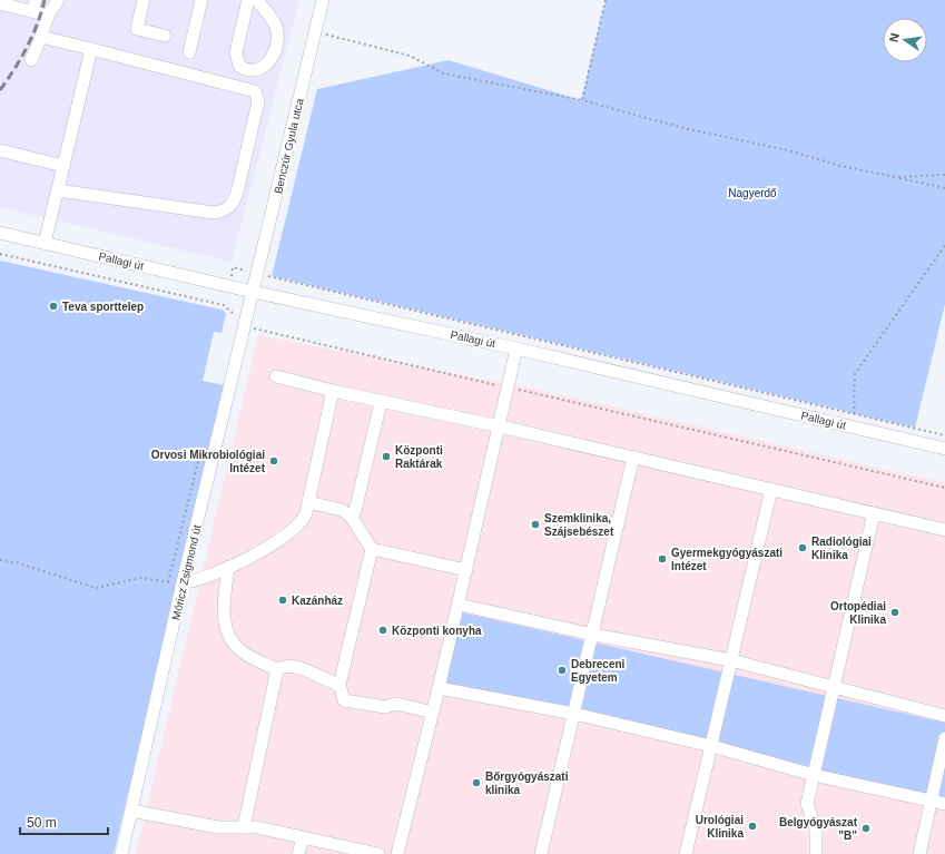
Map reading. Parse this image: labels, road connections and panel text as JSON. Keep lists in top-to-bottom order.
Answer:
{
  "streets": {
    "street": ["Benczúr Gyula utca", "Pallagi út", "Móricz Zsigmond út"]
  },
  "crossings": [
    ["Benczúr Gyula utca", "Pallagi út"],
    ["Benczúr Gyula utca", "Móricz Zsigmond út"],
    ["Pallagi út", "Móricz Zsigmond út"]
  ],
  "parks": ["Nagyerdő"],
  "places": [
    "Teva sporttelep",
    "Központi Raktárak",
    "Orvosi Mikrobiológiai Intézet",
    "Szemklinika, Szájsebészet",
    "Radiológiai Klinika",
    "Gyermekgyógyászati Intézet",
    "Kazánház",
    "Ortopédiai Klinika",
    "Központi konyha",
    "Debreceni Egyetem",
    "Bőrgyógyászati klinika",
    "Urológiai Klinika",
    "Belgyógyászat \"B\""
  ],
  "scale_bar": "50 m",
  "north": "left"
}
